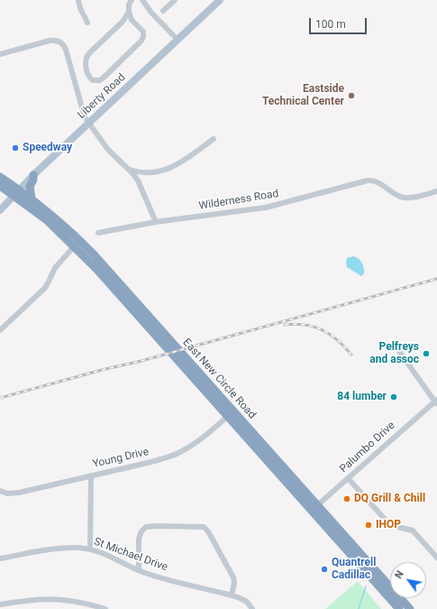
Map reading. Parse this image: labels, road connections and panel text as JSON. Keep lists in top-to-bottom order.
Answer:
{
  "streets": {
    "highway": ["East New Circle Road"],
    "main road": ["Liberty Road"],
    "street": [
      "Wilderness Road",
      "Palumbo Drive",
      "Young Drive",
      "St Michael Drive"
    ]
  },
  "crossings": [
    ["Liberty Road", "East New Circle Road"],
    ["East New Circle Road", "Palumbo Drive"],
    ["East New Circle Road", "Young Drive"]
  ],
  "places": [
    "Eastside Technical Center",
    "Speedway",
    "Pelfreys and assoc",
    "84 lumber",
    "DQ Grill & Chill",
    "IHOP",
    "Quantrell Cadillac"
  ],
  "scale_bar": "100 m",
  "north": "top left"
}
